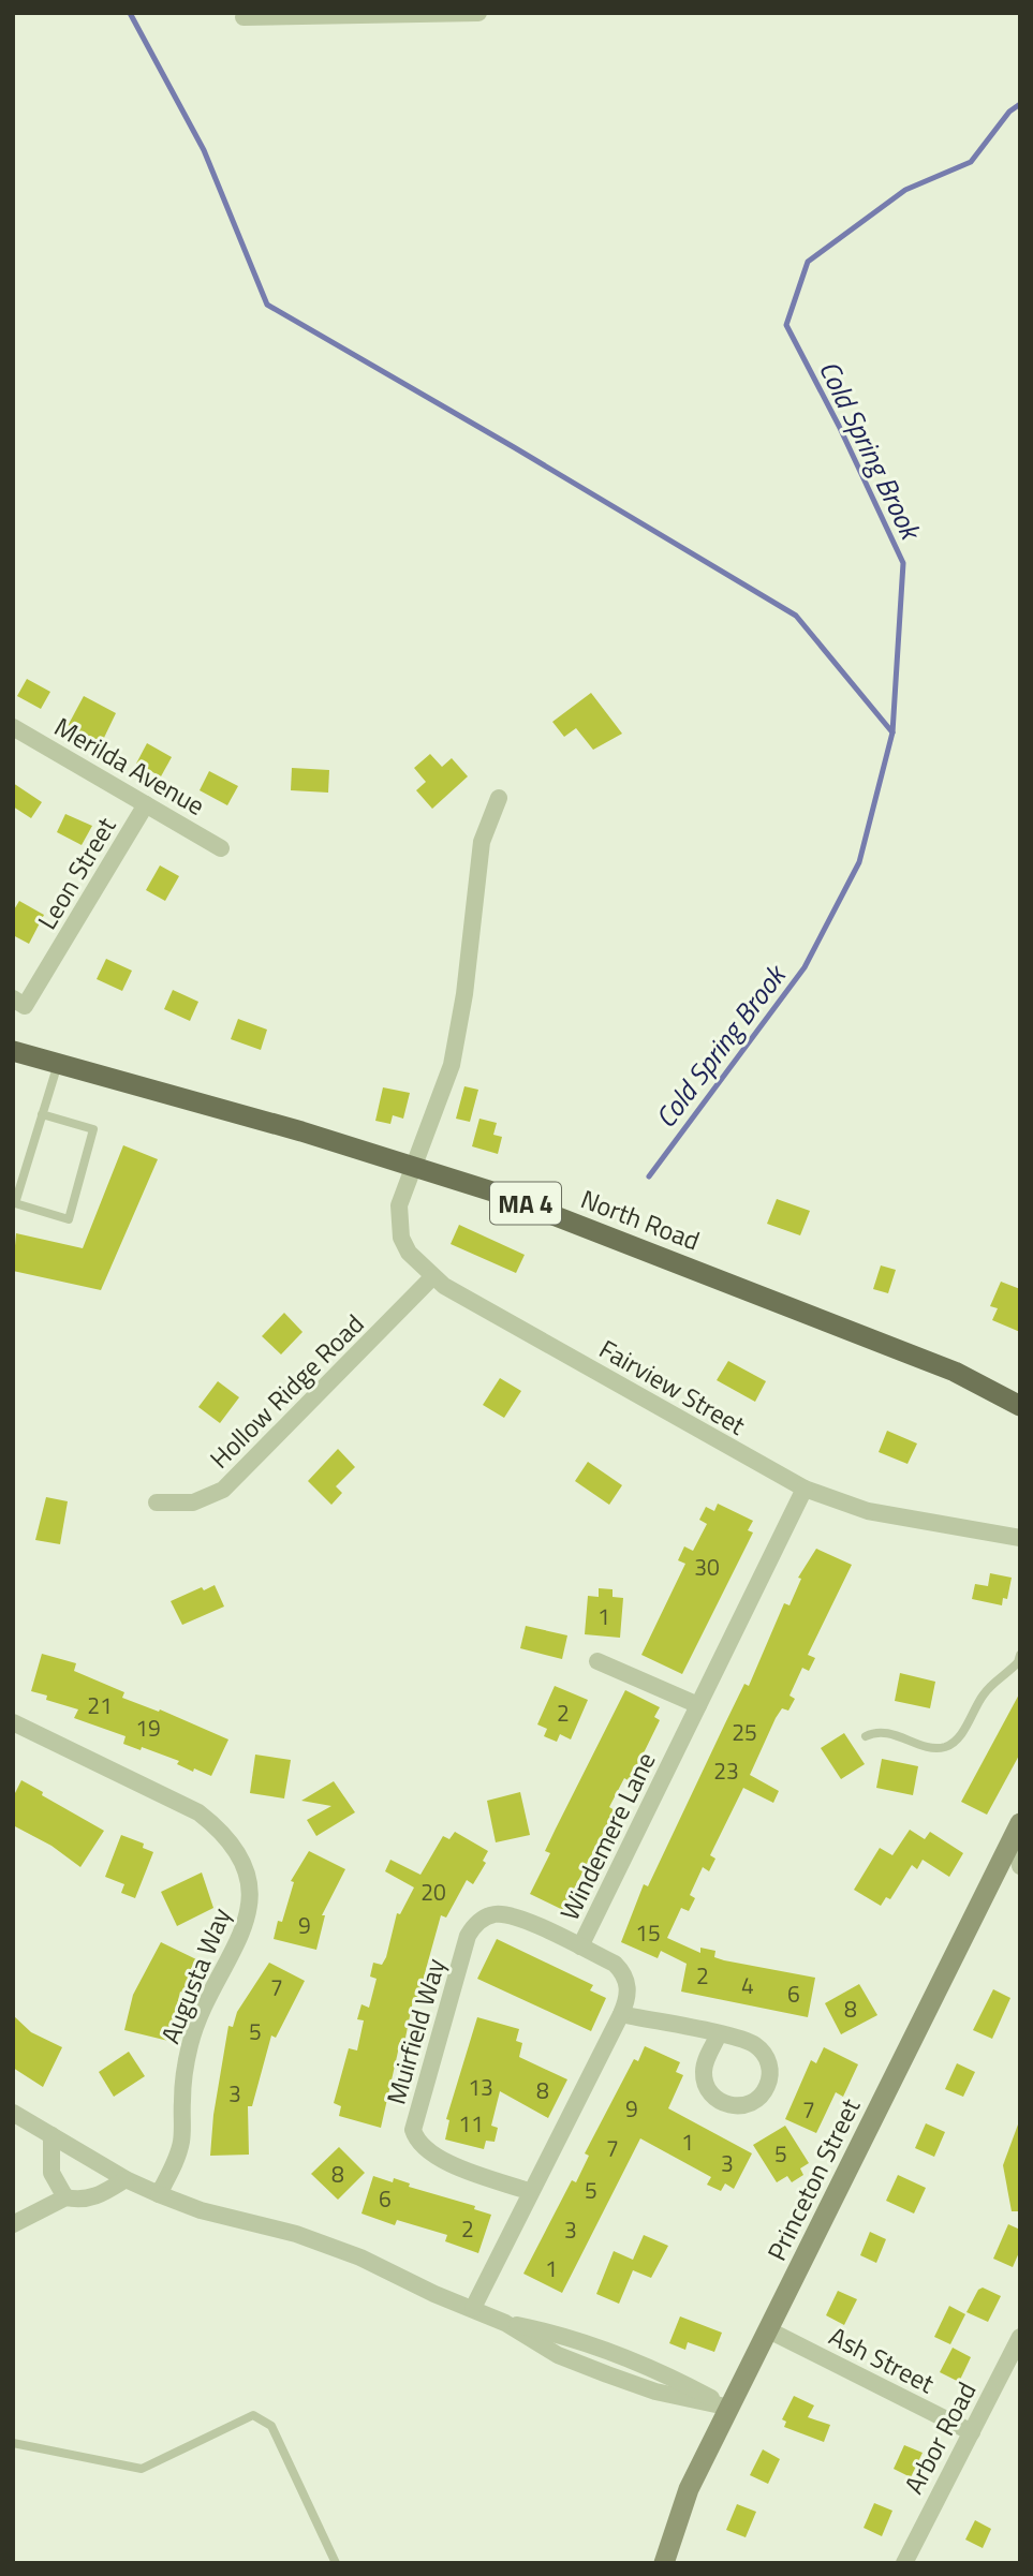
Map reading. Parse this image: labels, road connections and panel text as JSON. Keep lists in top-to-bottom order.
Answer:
{
  "streets": {
    "main road": ["MA 4", "North Road", "Princeton Street"],
    "street": [
      "Merilda Avenue",
      "Leon Street",
      "Fairview Street",
      "Hollow Ridge Road",
      "Windemere Lane",
      "Augusta Way",
      "Muirfield Way",
      "Ash Street",
      "Arbor Road"
    ]
  },
  "crossings": [
    ["Merilda Avenue", "Leon Street"],
    ["North Road", "Fairview Street"],
    ["Fairview Street", "Hollow Ridge Road"],
    ["Fairview Street", "Windemere Lane"],
    ["Windemere Lane", "Muirfield Way"],
    ["Princeton Street", "Ash Street"],
    ["Ash Street", "Arbor Road"]
  ],
  "water": ["Cold Spring Brook"],
  "house_numbers": [
    "30",
    "1",
    "21",
    "2",
    "19",
    "25",
    "23",
    "20",
    "9",
    "15",
    "2",
    "4",
    "7",
    "6",
    "8",
    "5",
    "13",
    "8",
    "3",
    "9",
    "7",
    "11",
    "1",
    "7",
    "5",
    "3",
    "8",
    "5",
    "6",
    "2",
    "3",
    "1"
  ]
}
